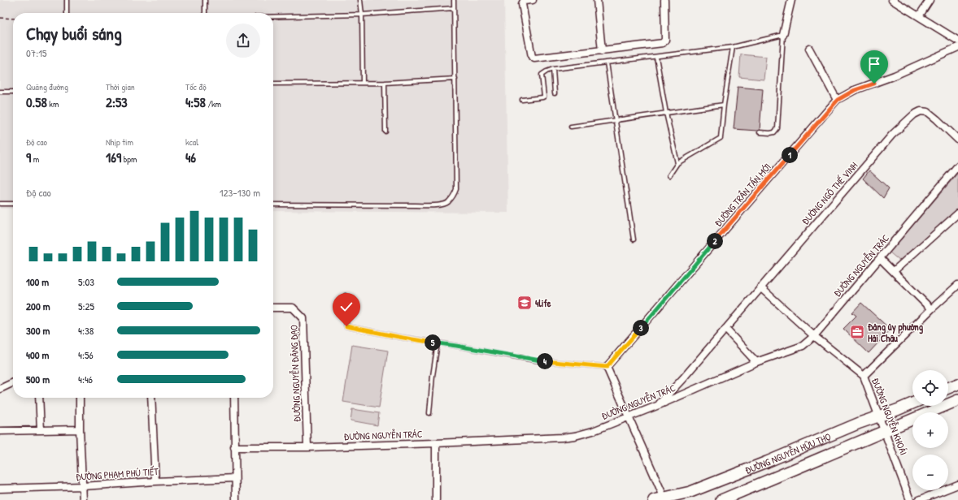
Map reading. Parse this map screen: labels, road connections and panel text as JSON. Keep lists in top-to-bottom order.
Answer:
{
  "streets": {
    "main road": ["ĐƯỜNG NGUYỄN HỮU THỌ"],
    "street": [
      "ĐƯỜNG NGÔ THẾ VINH",
      "ĐƯỜNG TRẦN TẤN MỚI",
      "ĐƯỜNG NGUYỄN TRÁC",
      "ĐƯỜNG NGUYỄN ĐĂNG ĐẠO",
      "ĐƯỜNG NGUYỄN KHOÁI",
      "ĐƯỜNG PHẠM PHÚ TIẾT"
    ]
  },
  "crossings": [
    ["ĐƯỜNG NGÔ THẾ VINH", "ĐƯỜNG NGUYỄN TRÁC"],
    ["ĐƯỜNG NGÔ THẾ VINH", "ĐƯỜNG NGUYỄN KHOÁI"],
    ["ĐƯỜNG NGUYỄN TRÁC", "ĐƯỜNG NGUYỄN ĐĂNG ĐẠO"],
    ["ĐƯỜNG NGUYỄN TRÁC", "ĐƯỜNG NGUYỄN KHOÁI"],
    ["ĐƯỜNG NGUYỄN KHOÁI", "ĐƯỜNG NGUYỄN HỮU THỌ"]
  ],
  "places": {
    "school or university": ["4life"],
    "office": ["Đảng ủy phường Hải Châu"]
  },
  "page": {
    "heading": ["Chạy buổi sáng", "07:15"],
    "stats": [
      ["Quãng đường", "0.58 km"],
      ["Thời gian", "2:53"],
      ["Tốc độ", "4:58 /km"],
      ["Độ cao", "9 m"],
      ["Nhịp tim", "169 bpm"],
      ["kcal", "46"]
    ],
    "pins": [
      "1",
      "2",
      "3",
      "5",
      "4"
    ],
    "chart": ["Độ cao", "123–130 m"],
    "list": [
      {
        "name": "100 m",
        "note": "5:03"
      },
      {
        "name": "200 m",
        "note": "5:25"
      },
      {
        "name": "300 m",
        "note": "4:38"
      },
      {
        "name": "400 m",
        "note": "4:56"
      },
      {
        "name": "500 m",
        "note": "4:46"
      }
    ],
    "map_buttons": ["+", "−"]
  }
}
